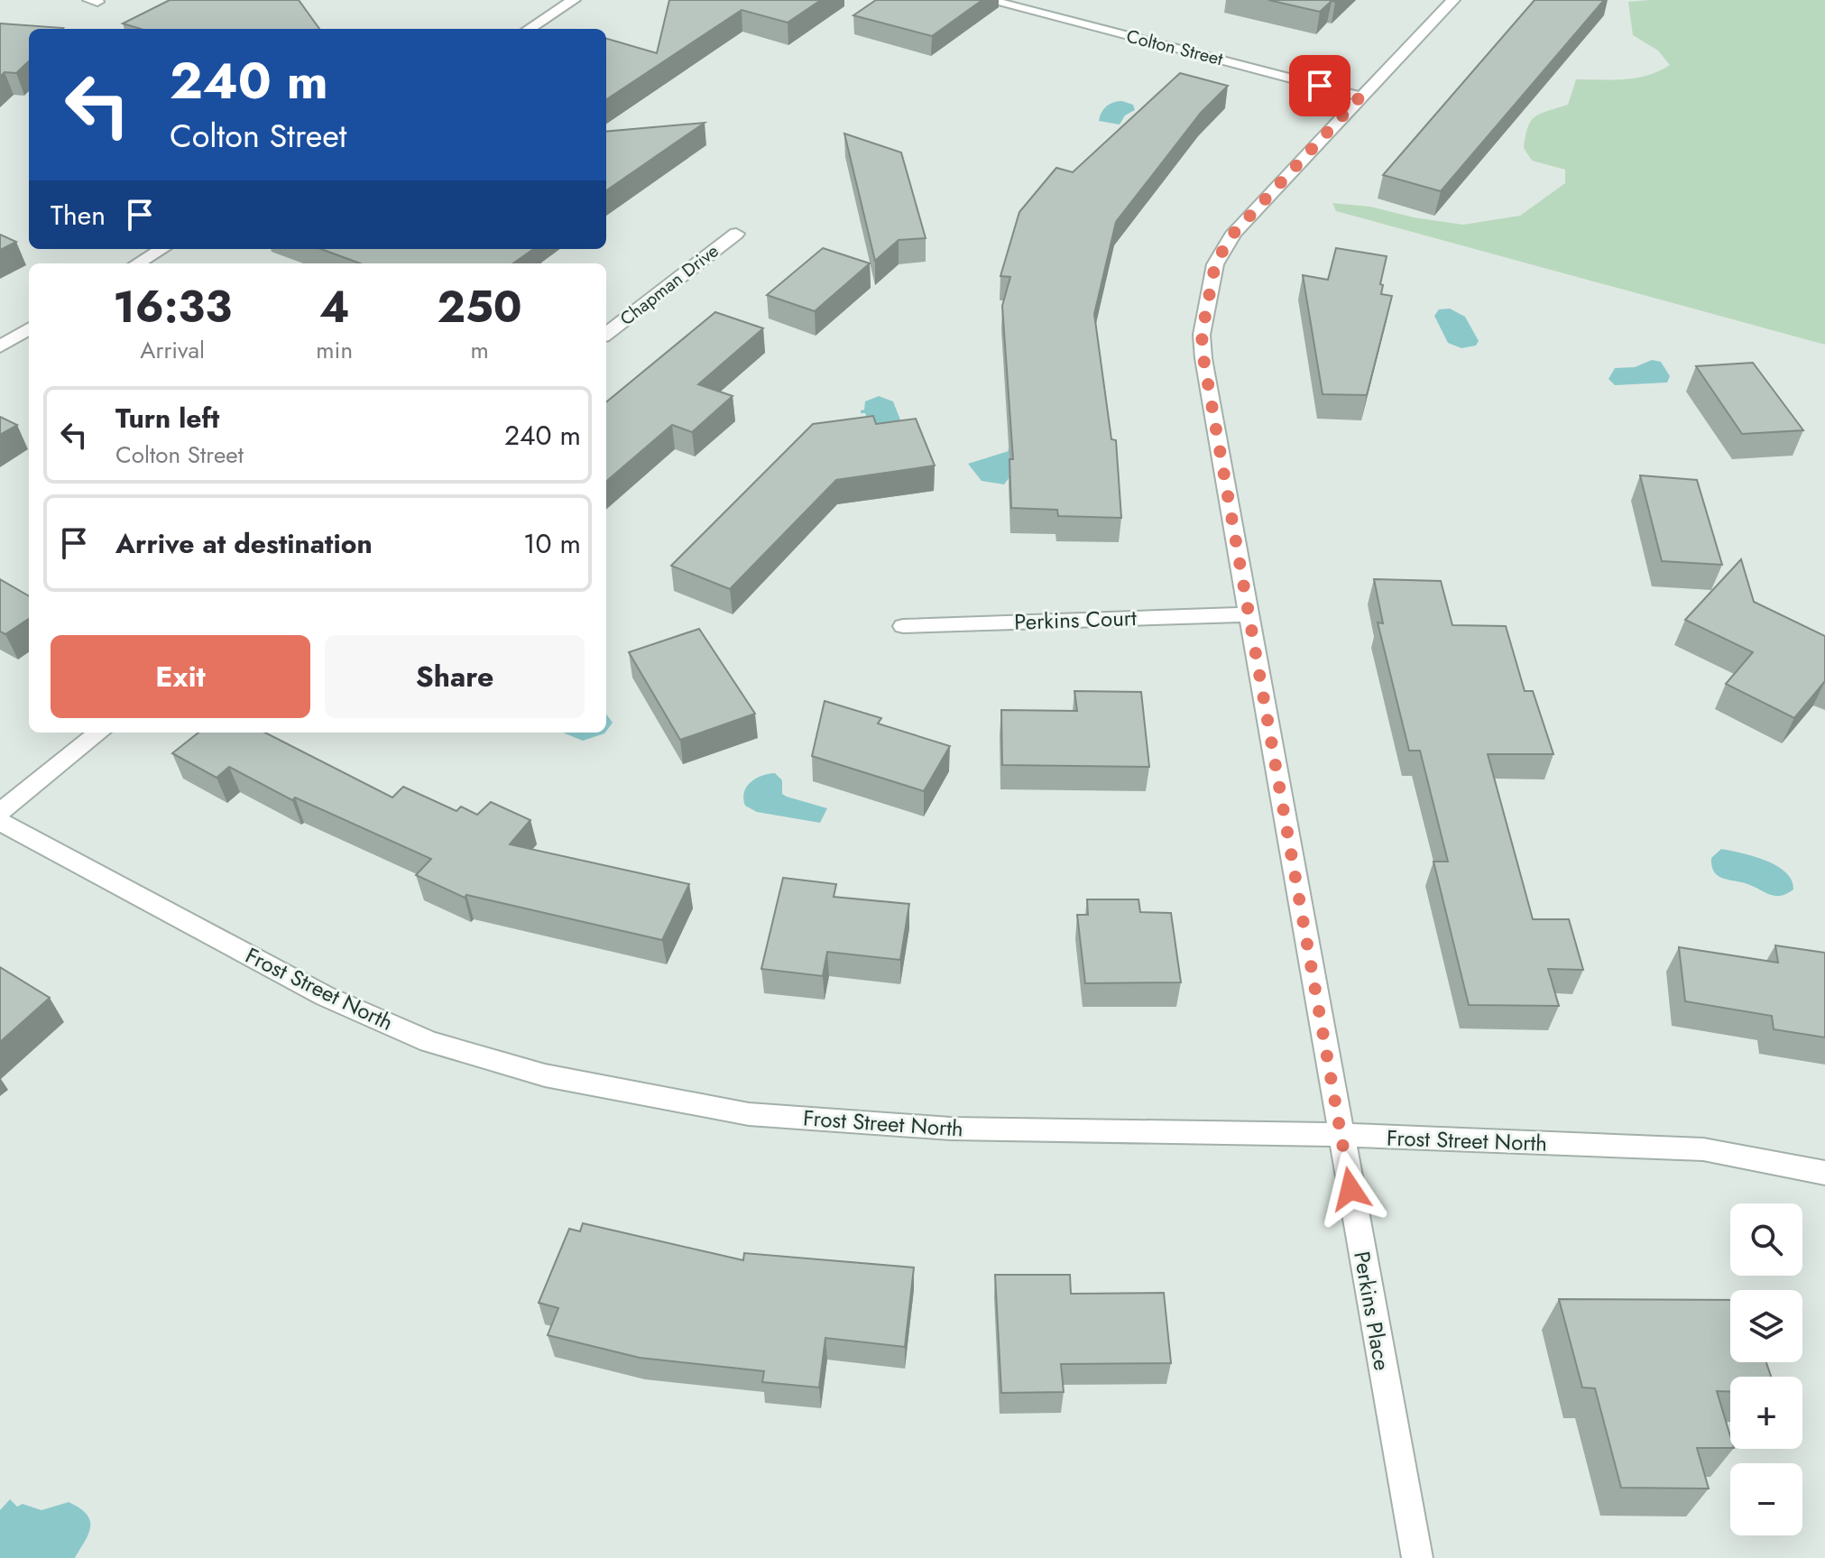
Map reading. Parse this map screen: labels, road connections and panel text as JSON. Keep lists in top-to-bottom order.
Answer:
{
  "streets": {
    "street": [
      "Colton Street",
      "Chapman Drive",
      "Perkins Court",
      "Frost Street North",
      "Perkins Place"
    ]
  },
  "crossings": [
    ["Colton Street", "Perkins Place"],
    ["Perkins Court", "Perkins Place"],
    ["Frost Street North", "Perkins Place"]
  ],
  "page": {
    "turn": ["240 m", "Colton Street"],
    "then": "Then",
    "eta": [
      "16:33",
      "Arrival",
      "4",
      "min",
      "250",
      "m"
    ],
    "list": [
      {
        "name": "Turn left",
        "note": "Colton Street",
        "value": "240 m"
      },
      {
        "name": "Arrive at destination",
        "value": "10 m"
      }
    ],
    "buttons": ["Exit", "Share"],
    "map_buttons": ["+", "−"]
  }
}
